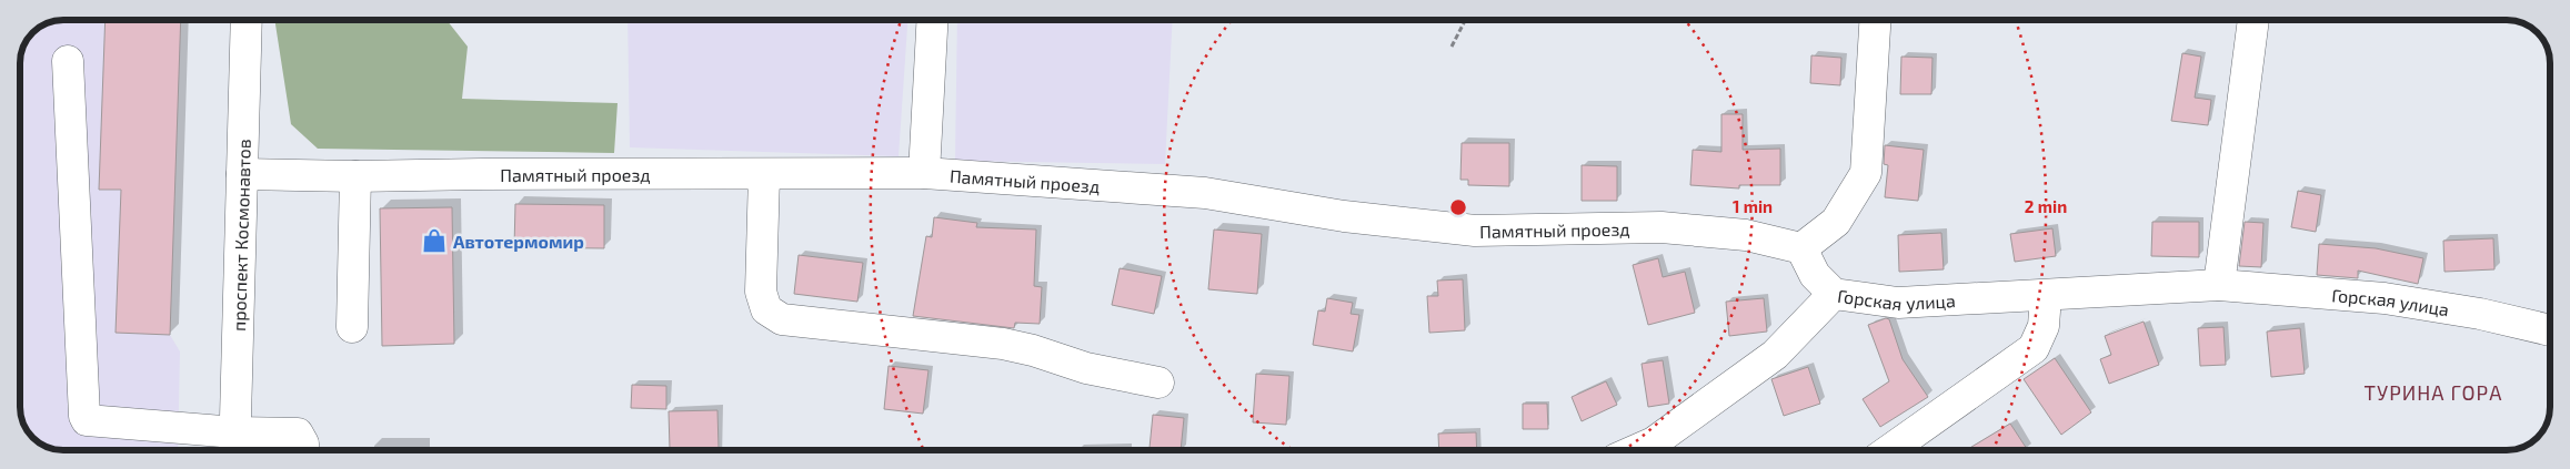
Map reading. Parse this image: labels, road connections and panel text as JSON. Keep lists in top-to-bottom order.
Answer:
{
  "streets": {
    "street": ["Памятный проезд", "проспект Космонавтов", "Горская улица"]
  },
  "crossings": [
    ["Памятный проезд", "проспект Космонавтов"],
    ["Памятный проезд", "Горская улица"]
  ],
  "districts": ["ТУРИНА ГОРА"],
  "places": {
    "shop": ["Автотермомир"]
  },
  "rings": ["1 min", "2 min"]
}
